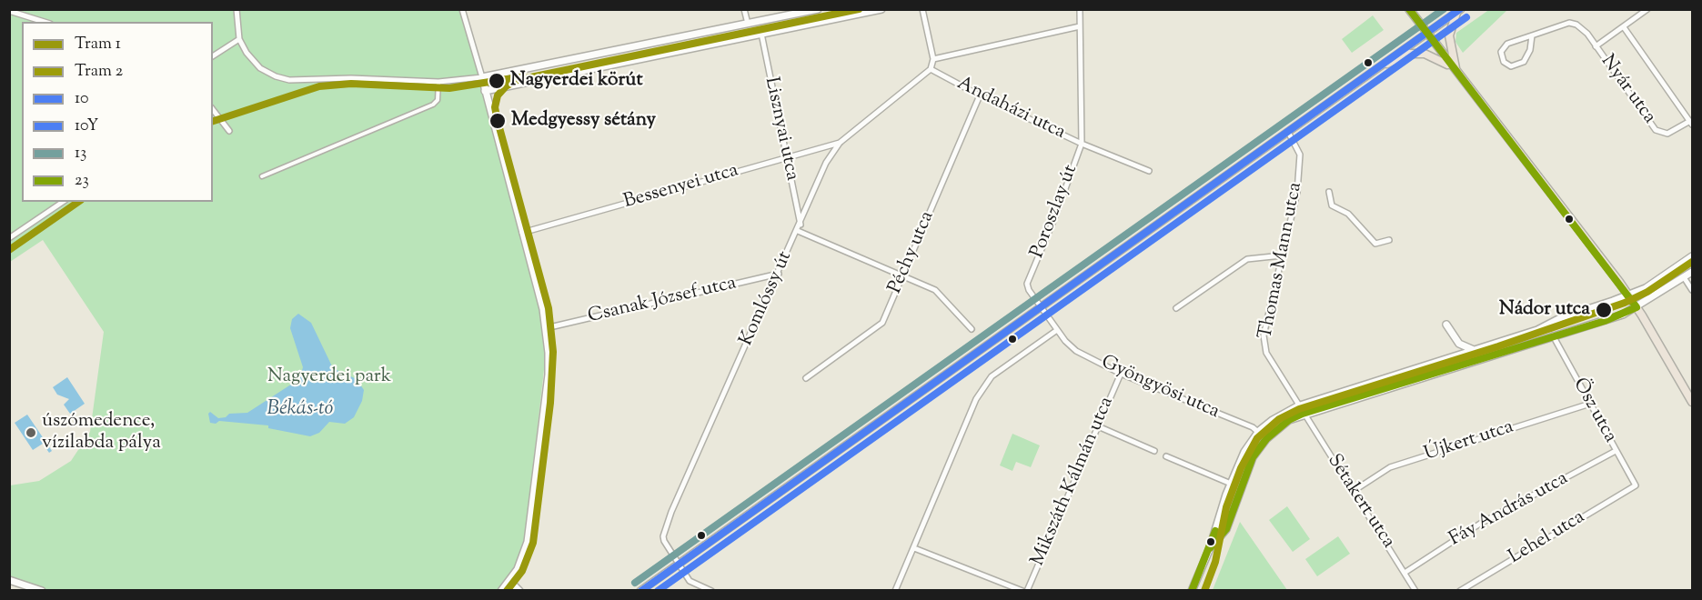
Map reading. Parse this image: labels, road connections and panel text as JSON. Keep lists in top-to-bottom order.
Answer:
{
  "streets": {
    "street": [
      "Nyár utca",
      "Andaházi utca",
      "Lisznyai utca",
      "Bessenyei utca",
      "Poroszlay út",
      "Péchy utca",
      "Thomas Mann utca",
      "Komlóssy út",
      "Csanak József utca",
      "Gyöngyösi utca",
      "Ösz utca",
      "Újkert utca",
      "Mikszáth Kálmán utca",
      "Sétakert utca",
      "Fáy András utca",
      "Lehel utca"
    ]
  },
  "crossings": [
    ["Andaházi utca", "Poroszlay út"],
    ["Andaházi utca", "Péchy utca"],
    ["Andaházi utca", "Komlóssy út"],
    ["Lisznyai utca", "Bessenyei utca"],
    ["Lisznyai utca", "Komlóssy út"],
    ["Bessenyei utca", "Komlóssy út"],
    ["Poroszlay út", "Gyöngyösi utca"],
    ["Thomas Mann utca", "Sétakert utca"],
    ["Komlóssy út", "Csanak József utca"],
    ["Gyöngyösi utca", "Mikszáth Kálmán utca"],
    ["Ösz utca", "Újkert utca"],
    ["Ösz utca", "Fáy András utca"],
    ["Ösz utca", "Lehel utca"],
    ["Újkert utca", "Sétakert utca"],
    ["Sétakert utca", "Fáy András utca"]
  ],
  "water": ["Békás-tó"],
  "parks": ["Nagyerdei park"],
  "places": [
    "Nagyerdei körút",
    "Medgyessy sétány",
    "Nádor utca",
    "úszómedence, vízilabda pálya"
  ],
  "lines": [
    "tram line 1",
    "transit line 10",
    "transit line 13",
    "transit line 23",
    "transit line 10Y",
    "tram line 2"
  ],
  "legend": [
    "Tram 1",
    "Tram 2",
    "10",
    "10Y",
    "13",
    "23"
  ]
}
